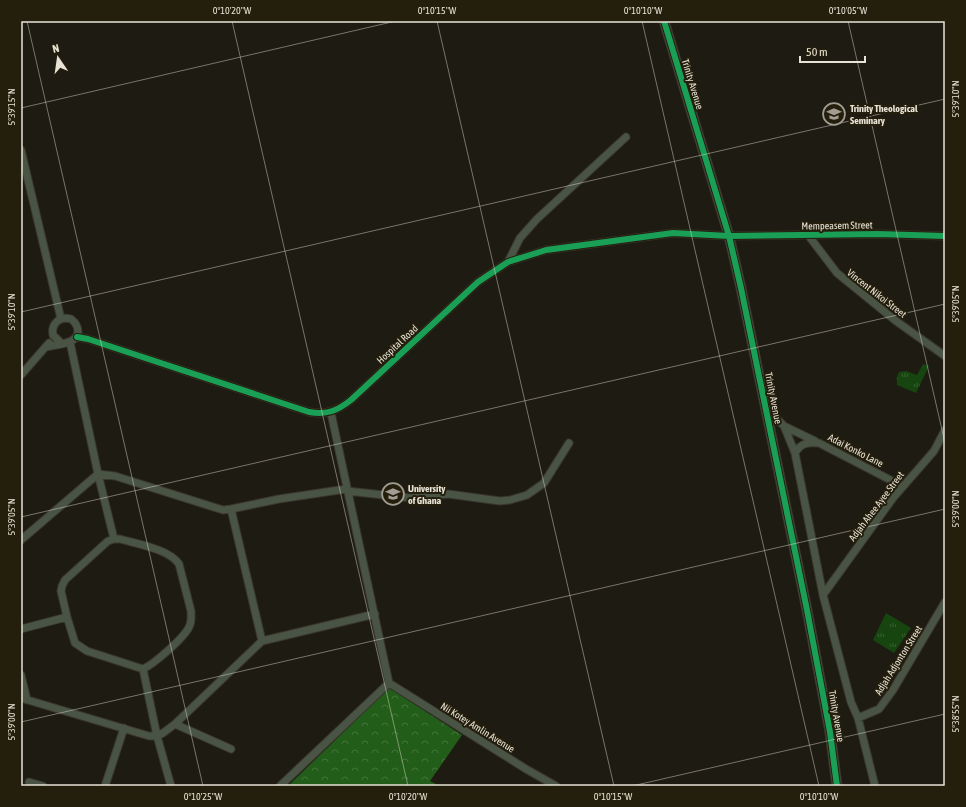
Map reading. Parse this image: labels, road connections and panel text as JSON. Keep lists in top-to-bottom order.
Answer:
{
  "streets": {
    "street": [
      "Trinity Avenue",
      "Mempeasem Street",
      "Vincent Nikoi Street",
      "Hospital Road",
      "Adai Konko Lane",
      "Adjah Ahee Ayee Street",
      "Adjah Adjonton Street",
      "Nii Kotey Amlin Avenue"
    ]
  },
  "crossings": [
    ["Trinity Avenue", "Mempeasem Street"],
    ["Trinity Avenue", "Hospital Road"],
    ["Mempeasem Street", "Vincent Nikoi Street"],
    ["Mempeasem Street", "Hospital Road"],
    ["Adai Konko Lane", "Adjah Ahee Ayee Street"]
  ],
  "places": {
    "school or university": ["Trinity Theological Seminary", "University of Ghana"]
  },
  "scale_bar": "50 m",
  "north": "top",
  "coordinates": [
    "0°10'20\"W",
    "0°10'15\"W",
    "0°10'10\"W",
    "0°10'05\"W",
    "5°39'10\"N",
    "5°39'15\"N",
    "5°39'05\"N",
    "5°39'00\"N",
    "5°38'55\"N",
    "0°10'25\"W"
  ]
}
